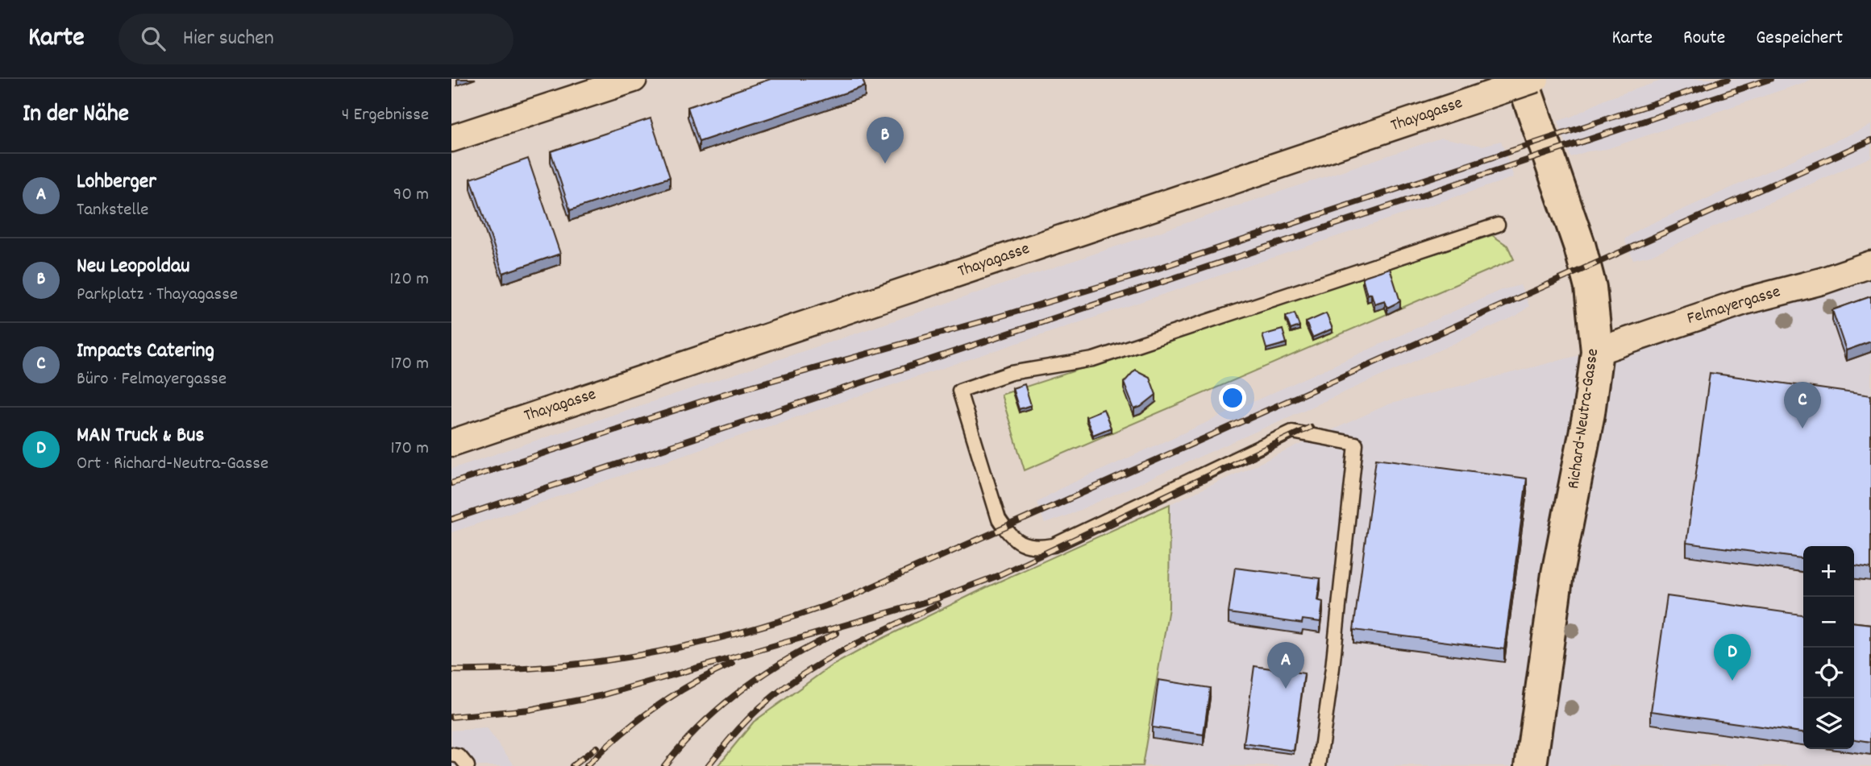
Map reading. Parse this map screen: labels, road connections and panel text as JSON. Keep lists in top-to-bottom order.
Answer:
{
  "streets": {
    "street": ["Thayagasse", "Felmayergasse", "Richard-Neutra-Gasse"]
  },
  "crossings": [
    ["Felmayergasse", "Richard-Neutra-Gasse"]
  ],
  "page": {
    "header": "Karte",
    "search": "Hier suchen",
    "nav": ["Karte", "Route", "Gespeichert"],
    "heading": ["In der Nähe", "4 Ergebnisse"],
    "pins": [
      "B",
      "C",
      "D",
      "A"
    ],
    "list": [
      {
        "mark": "A",
        "name": "Lohberger",
        "note": "Tankstelle",
        "value": "90 m"
      },
      {
        "mark": "B",
        "name": "Neu Leopoldau",
        "note": "Parkplatz · Thayagasse",
        "value": "120 m"
      },
      {
        "mark": "C",
        "name": "Impacts Catering",
        "note": "Büro · Felmayergasse",
        "value": "170 m"
      },
      {
        "mark": "D",
        "name": "MAN Truck & Bus",
        "note": "Ort · Richard-Neutra-Gasse",
        "value": "170 m"
      }
    ],
    "map_buttons": ["+", "−"]
  }
}
